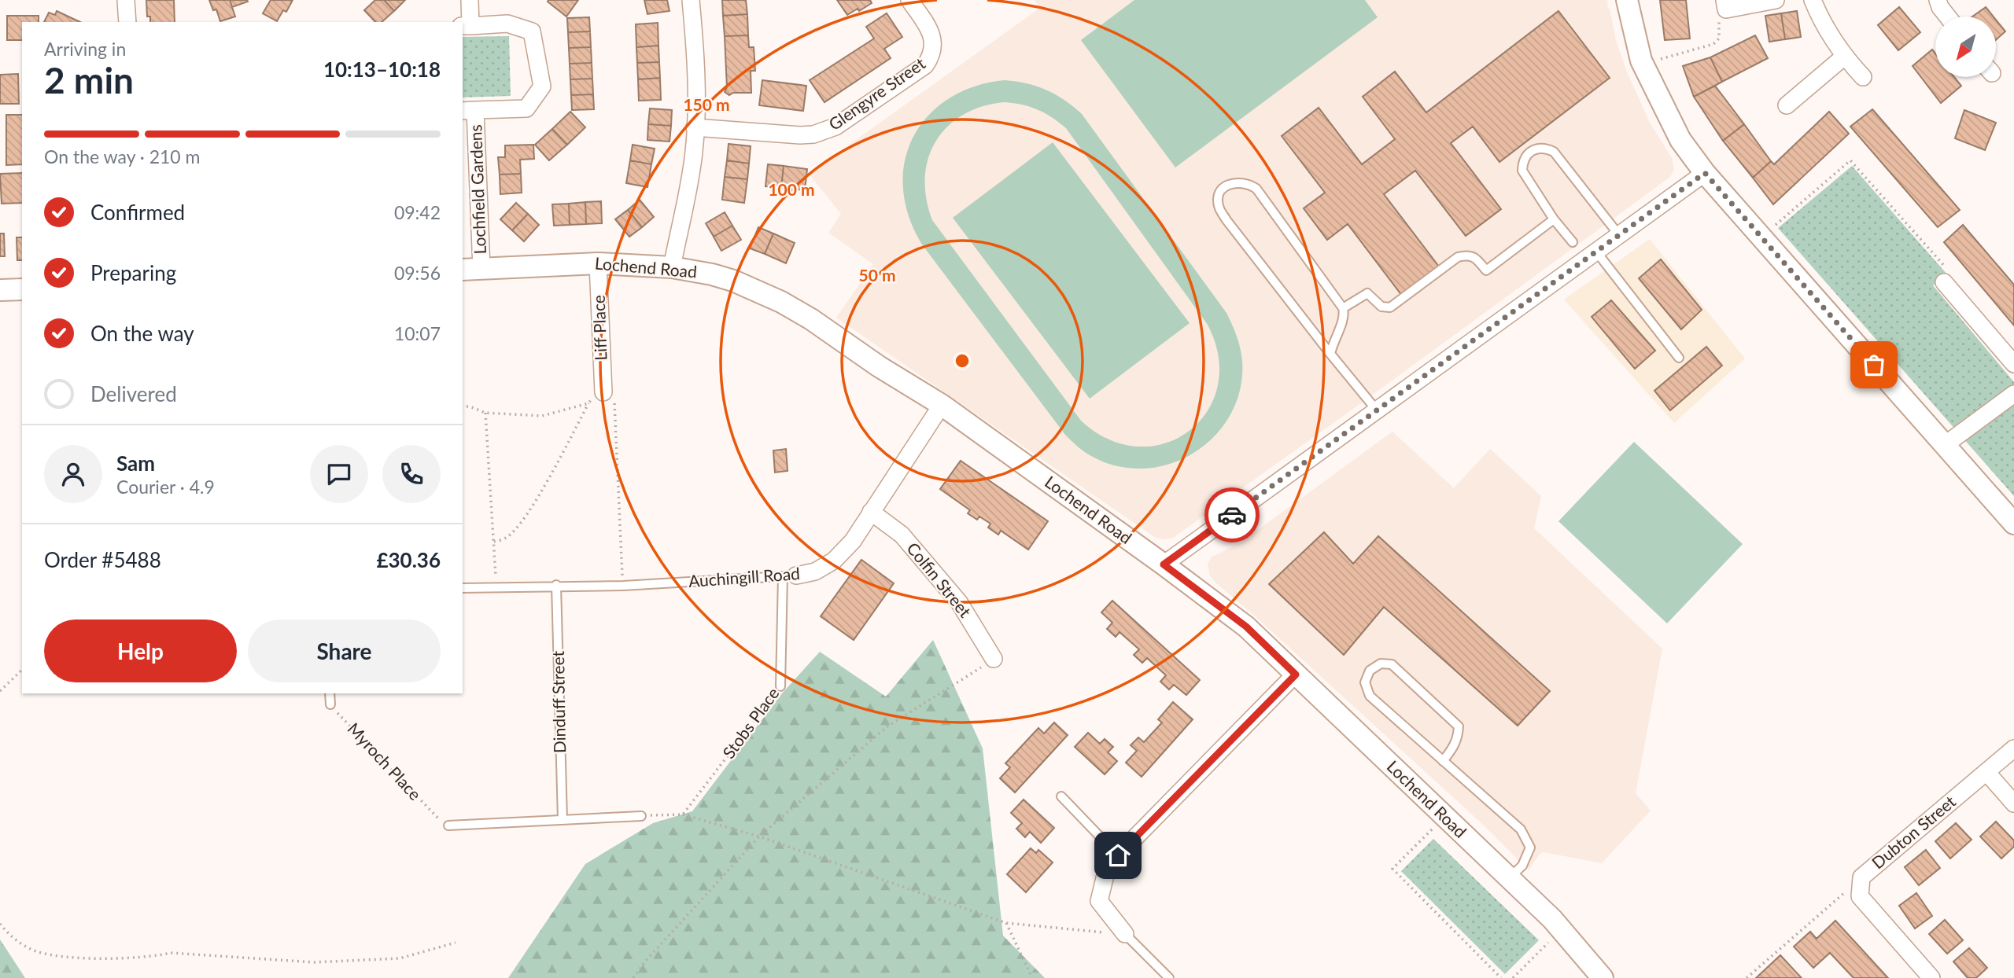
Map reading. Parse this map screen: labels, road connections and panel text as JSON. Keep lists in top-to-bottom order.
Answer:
{
  "streets": {
    "street": [
      "Glengyre Street",
      "Lochfield Gardens",
      "Lochend Road",
      "Liff Place",
      "Auchingill Road",
      "Colfin Street",
      "Dubton Street"
    ],
    "lane": ["Dinduff Street", "Stobs Place"],
    "path": ["Myroch Place"]
  },
  "crossings": [
    ["Lochfield Gardens", "Lochend Road"],
    ["Lochend Road", "Liff Place"],
    ["Lochend Road", "Auchingill Road"],
    ["Auchingill Road", "Colfin Street"],
    ["Auchingill Road", "Dinduff Street"],
    ["Auchingill Road", "Stobs Place"]
  ],
  "north": "bottom left",
  "page": {
    "heading": ["2 min", "Arriving in", "10:13–10:18"],
    "panel": [
      "Sam",
      "Courier · 4.9",
      "Order #5488",
      "£30.36"
    ],
    "bar": "On the way · 210 m",
    "list": [
      ["Confirmed", "09:42"],
      ["Preparing", "09:56"],
      ["On the way", "10:07"],
      "Delivered"
    ],
    "buttons": ["Help", "Share"]
  },
  "rings": ["150 m", "100 m", "50 m"]
}
